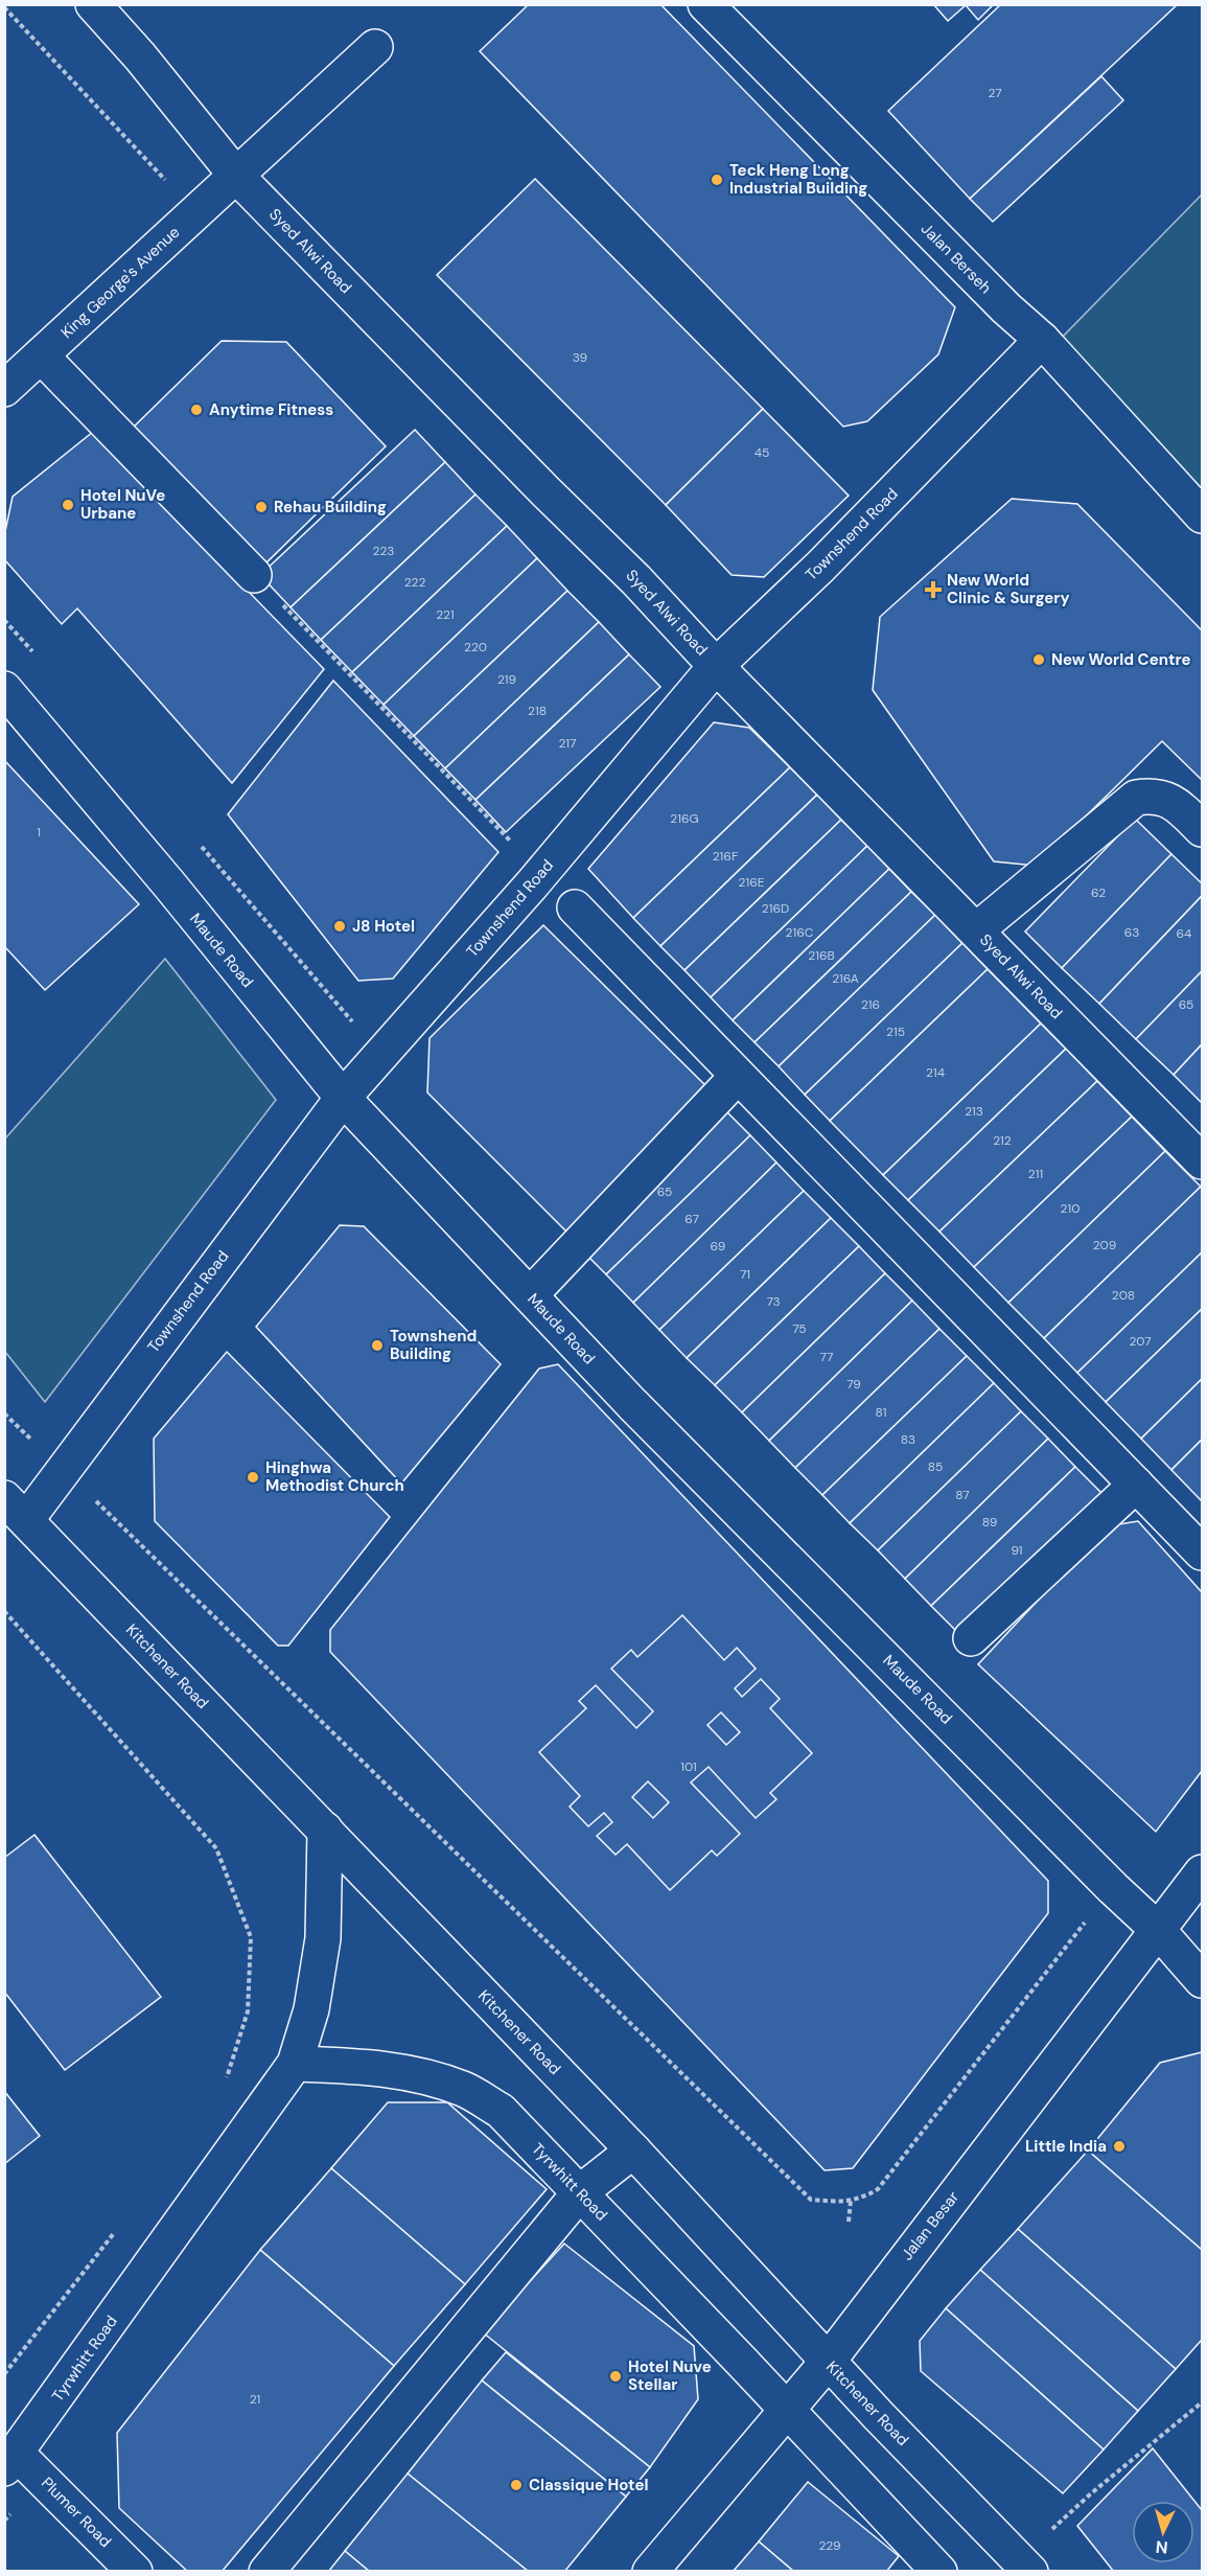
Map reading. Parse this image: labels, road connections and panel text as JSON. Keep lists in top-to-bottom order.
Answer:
{
  "streets": {
    "street": [
      "Syed Alwi Road",
      "Jalan Berseh",
      "King George's Avenue",
      "Townshend Road",
      "Maude Road",
      "Kitchener Road",
      "Tyrwhitt Road",
      "Jalan Besar",
      "Plumer Road"
    ]
  },
  "crossings": [
    ["Syed Alwi Road", "King George's Avenue"],
    ["Syed Alwi Road", "Townshend Road"],
    ["Jalan Berseh", "Townshend Road"],
    ["Townshend Road", "Maude Road"],
    ["Townshend Road", "Kitchener Road"],
    ["Maude Road", "Jalan Besar"],
    ["Kitchener Road", "Tyrwhitt Road"],
    ["Kitchener Road", "Jalan Besar"],
    ["Tyrwhitt Road", "Jalan Besar"],
    ["Tyrwhitt Road", "Plumer Road"]
  ],
  "places": {
    "other": [
      "Teck Heng Long Industrial Building",
      "Anytime Fitness",
      "Hotel NuVe Urbane",
      "Rehau Building",
      "New World Centre",
      "J8 Hotel",
      "Townshend Building",
      "Hinghwa Methodist Church",
      "Little India",
      "Hotel Nuve Stellar",
      "Classique Hotel"
    ],
    "health": ["New World Clinic & Surgery"]
  },
  "house_numbers": [
    "27",
    "39",
    "45",
    "223",
    "222",
    "221",
    "220",
    "219",
    "218",
    "217",
    "216G",
    "1",
    "216F",
    "216E",
    "62",
    "216D",
    "216C",
    "63",
    "64",
    "216B",
    "216A",
    "216",
    "65",
    "215",
    "214",
    "213",
    "212",
    "211",
    "65",
    "210",
    "67",
    "209",
    "69",
    "71",
    "208",
    "73",
    "75",
    "207",
    "77",
    "79",
    "81",
    "83",
    "85",
    "87",
    "89",
    "91",
    "101",
    "21",
    "229"
  ],
  "north": "bottom"
}
